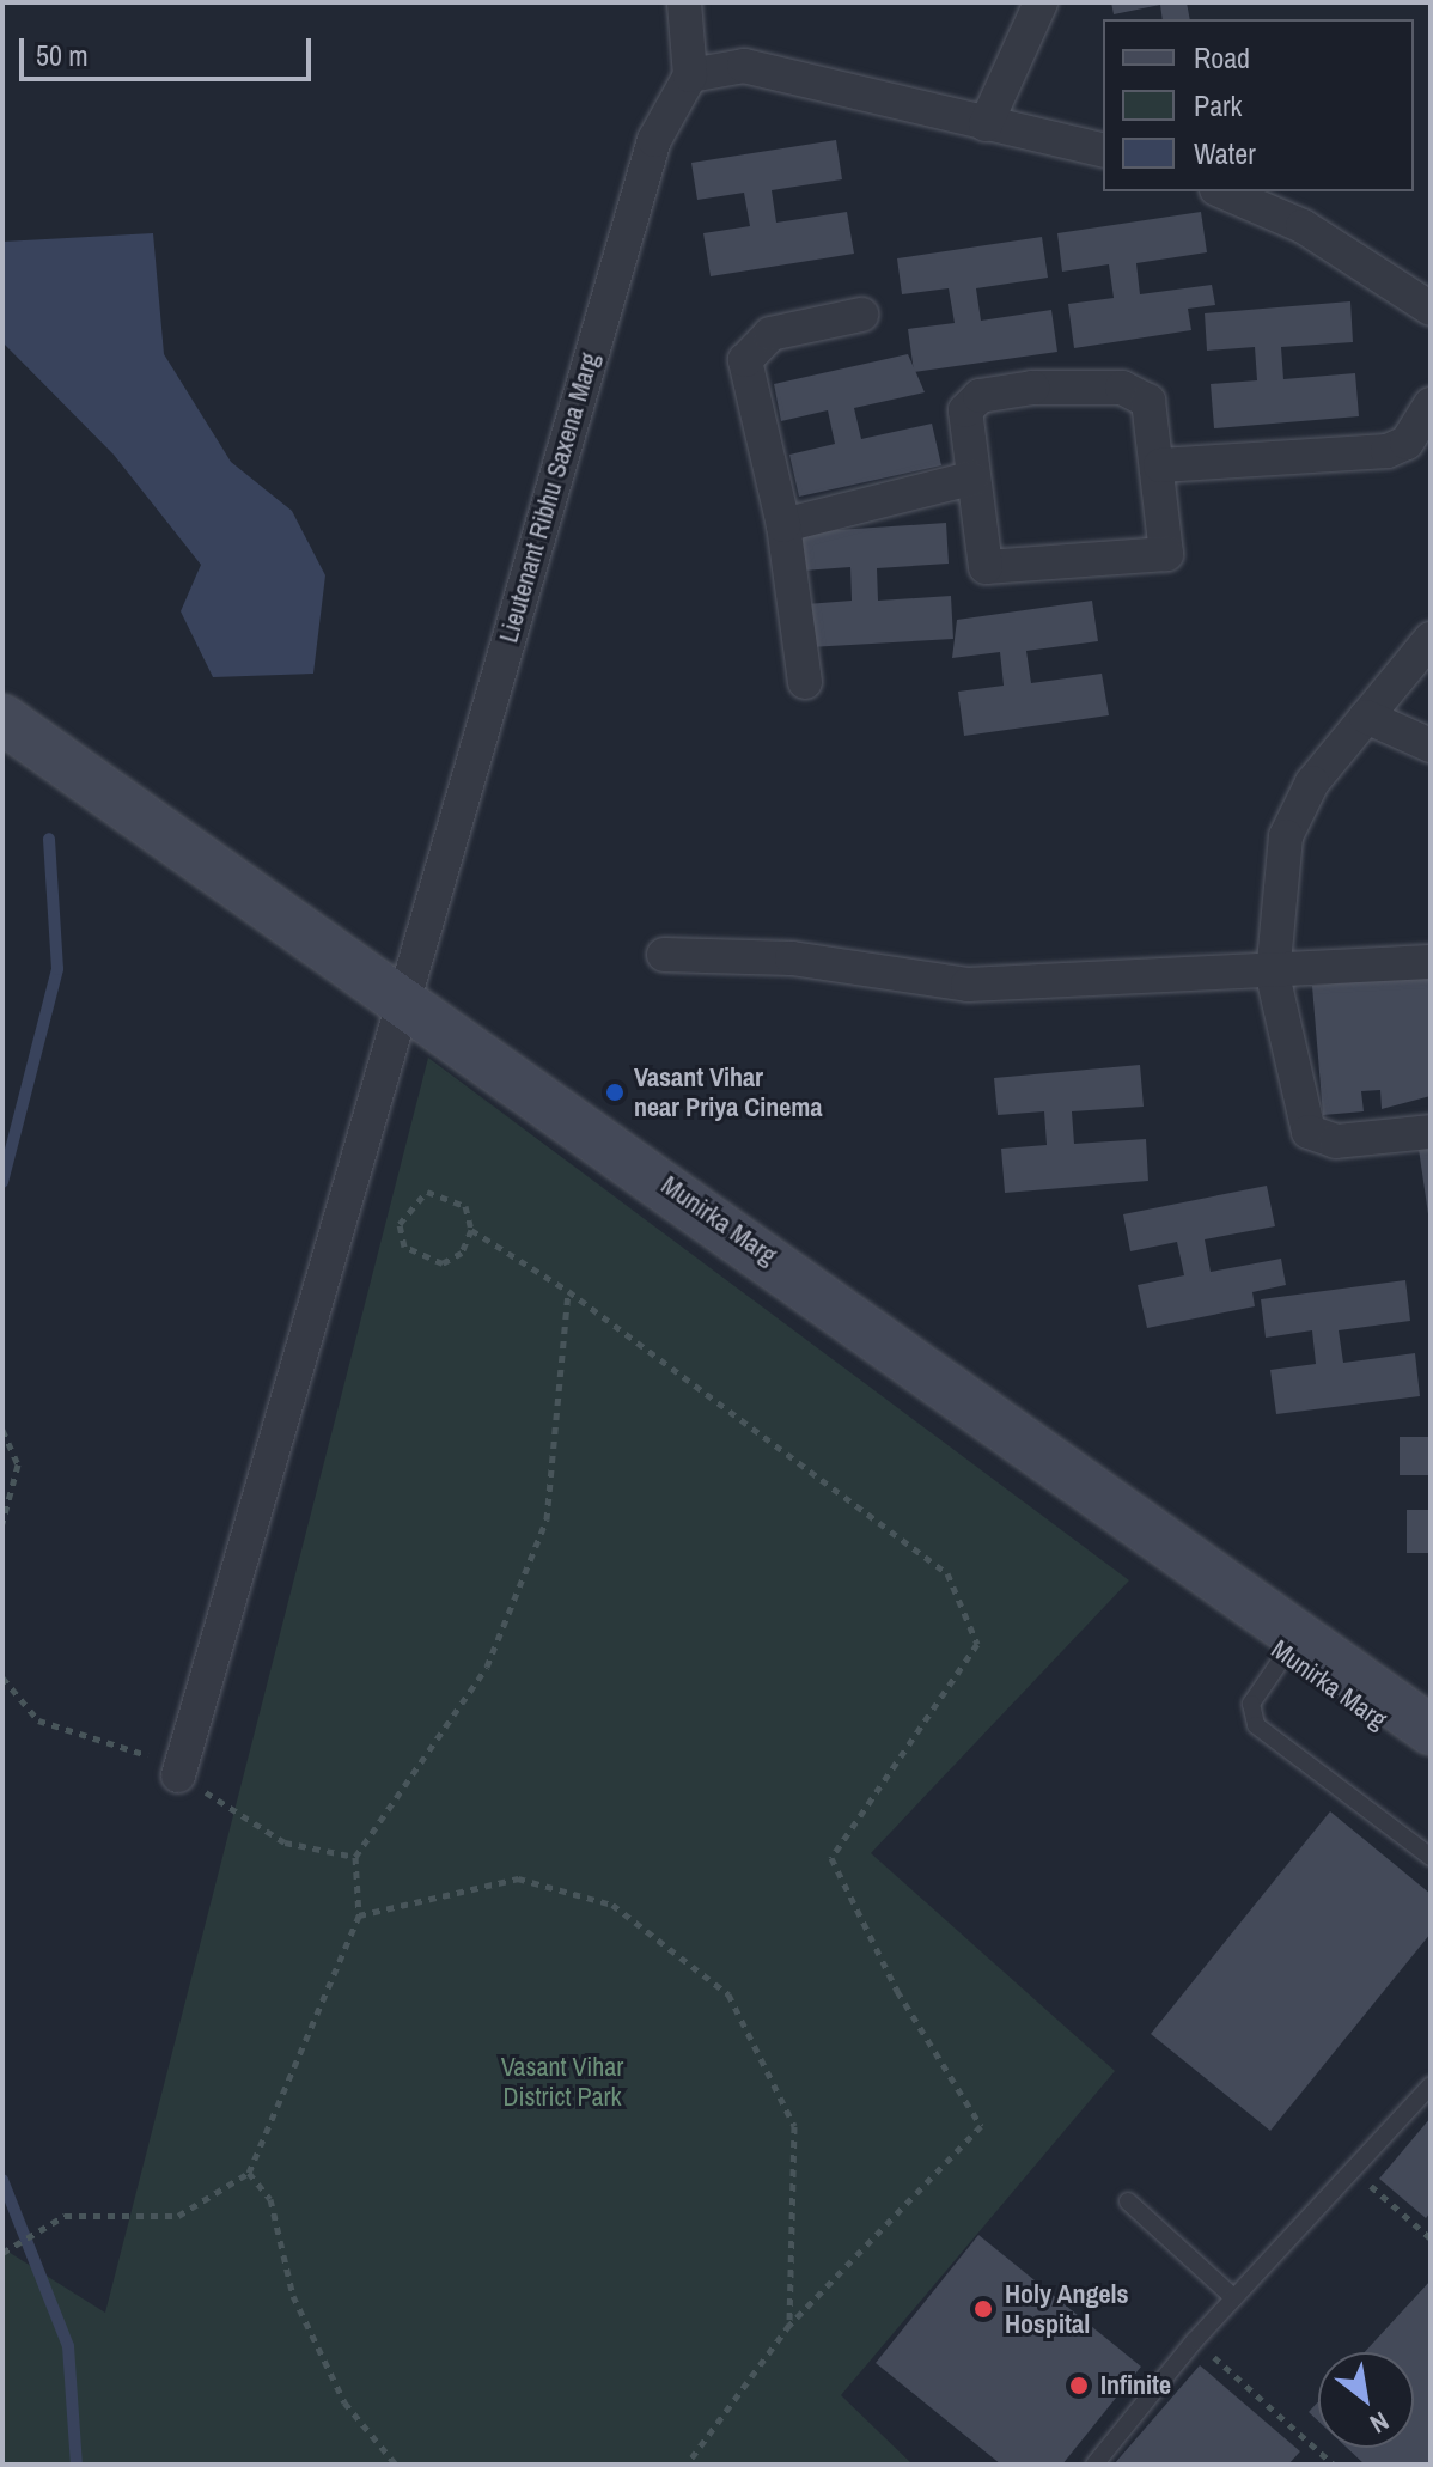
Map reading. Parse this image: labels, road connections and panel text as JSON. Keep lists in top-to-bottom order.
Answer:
{
  "streets": {
    "street": ["Lieutenant Ribhu Saxena Marg", "Munirka Marg"]
  },
  "crossings": [
    ["Lieutenant Ribhu Saxena Marg", "Munirka Marg"]
  ],
  "parks": ["Vasant Vihar District Park"],
  "places": ["Vasant Vihar near Priya Cinema", "Holy Angels Hospital", "Infinite"],
  "legend": ["Road", "Park", "Water"],
  "scale_bar": "50 m",
  "north": "bottom right"
}
